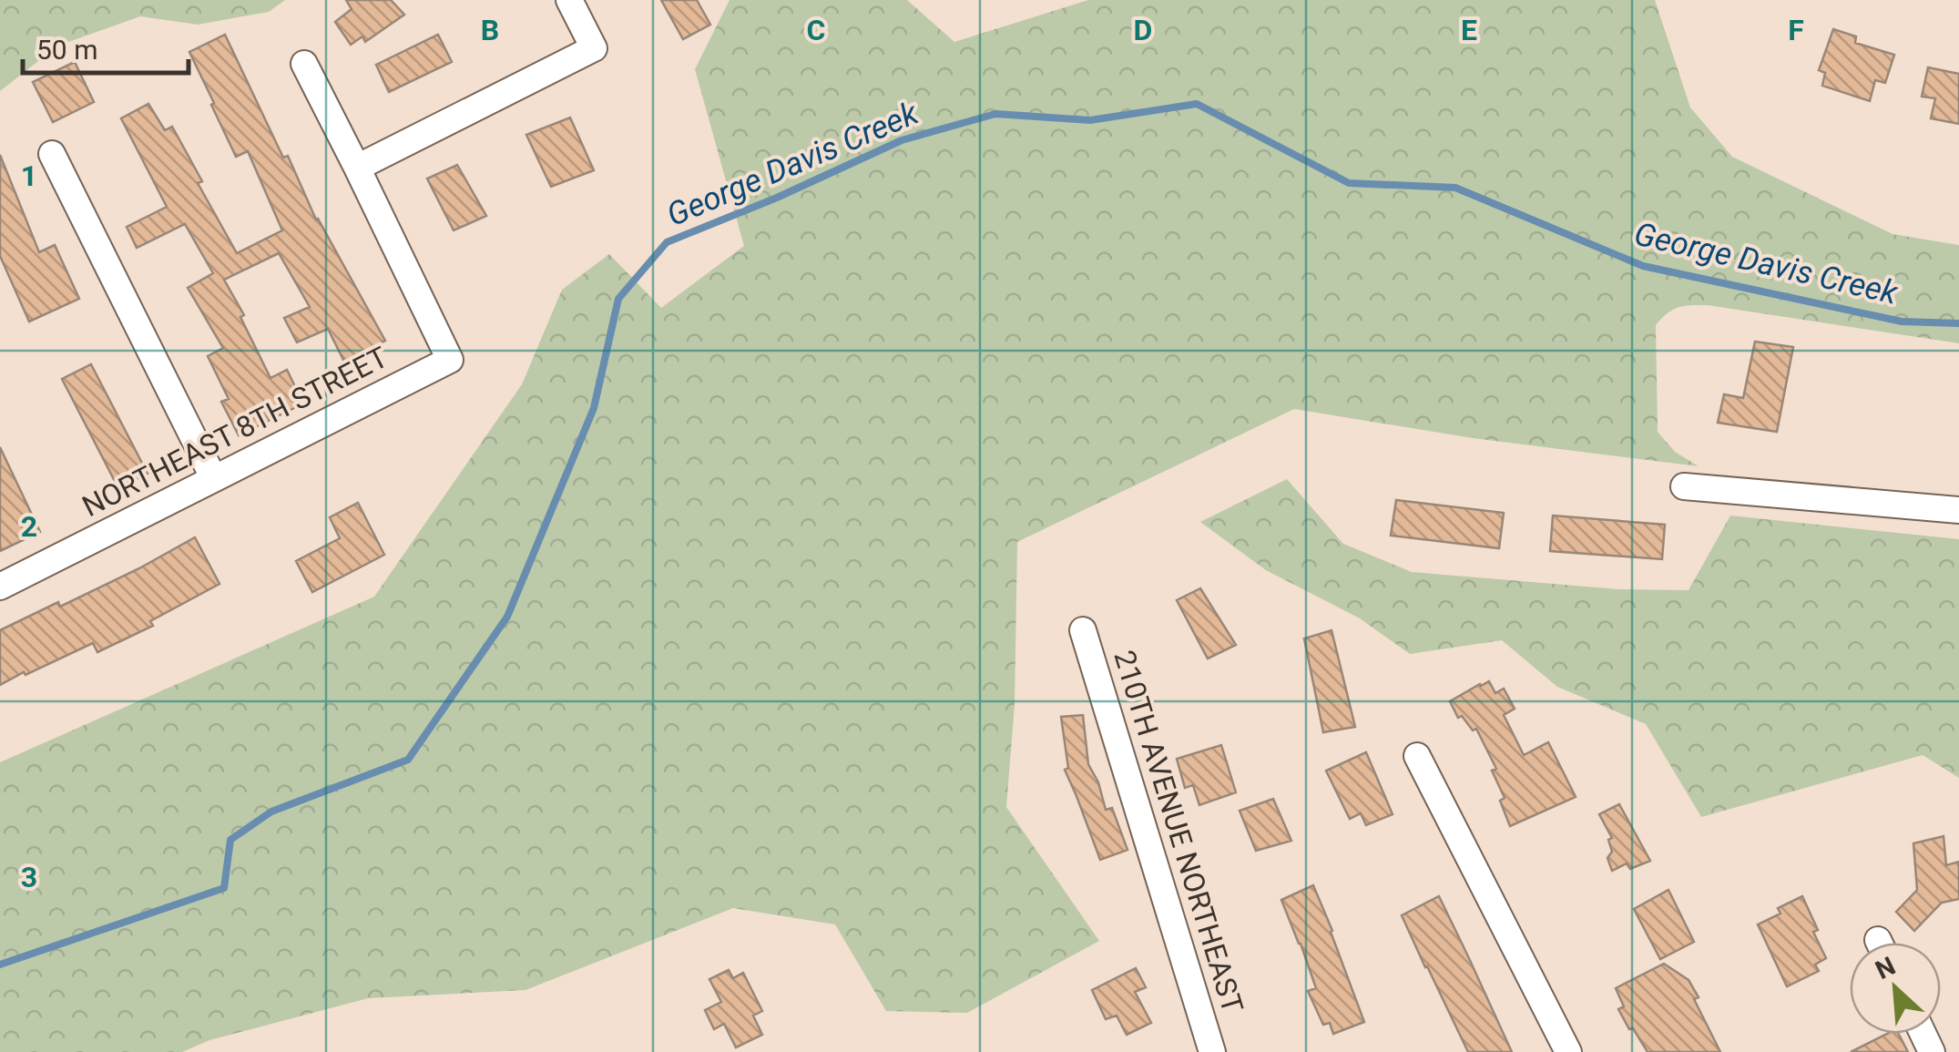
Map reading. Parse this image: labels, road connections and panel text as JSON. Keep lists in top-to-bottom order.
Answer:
{
  "streets": {
    "street": ["NORTHEAST 8TH STREET", "210TH AVENUE NORTHEAST"]
  },
  "water": ["George Davis Creek"],
  "scale_bar": "50 m",
  "north": "top left",
  "grid": {
    "columns": [
      "B",
      "C",
      "D",
      "E",
      "F"
    ],
    "rows": ["1", "2", "3"]
  }
}
